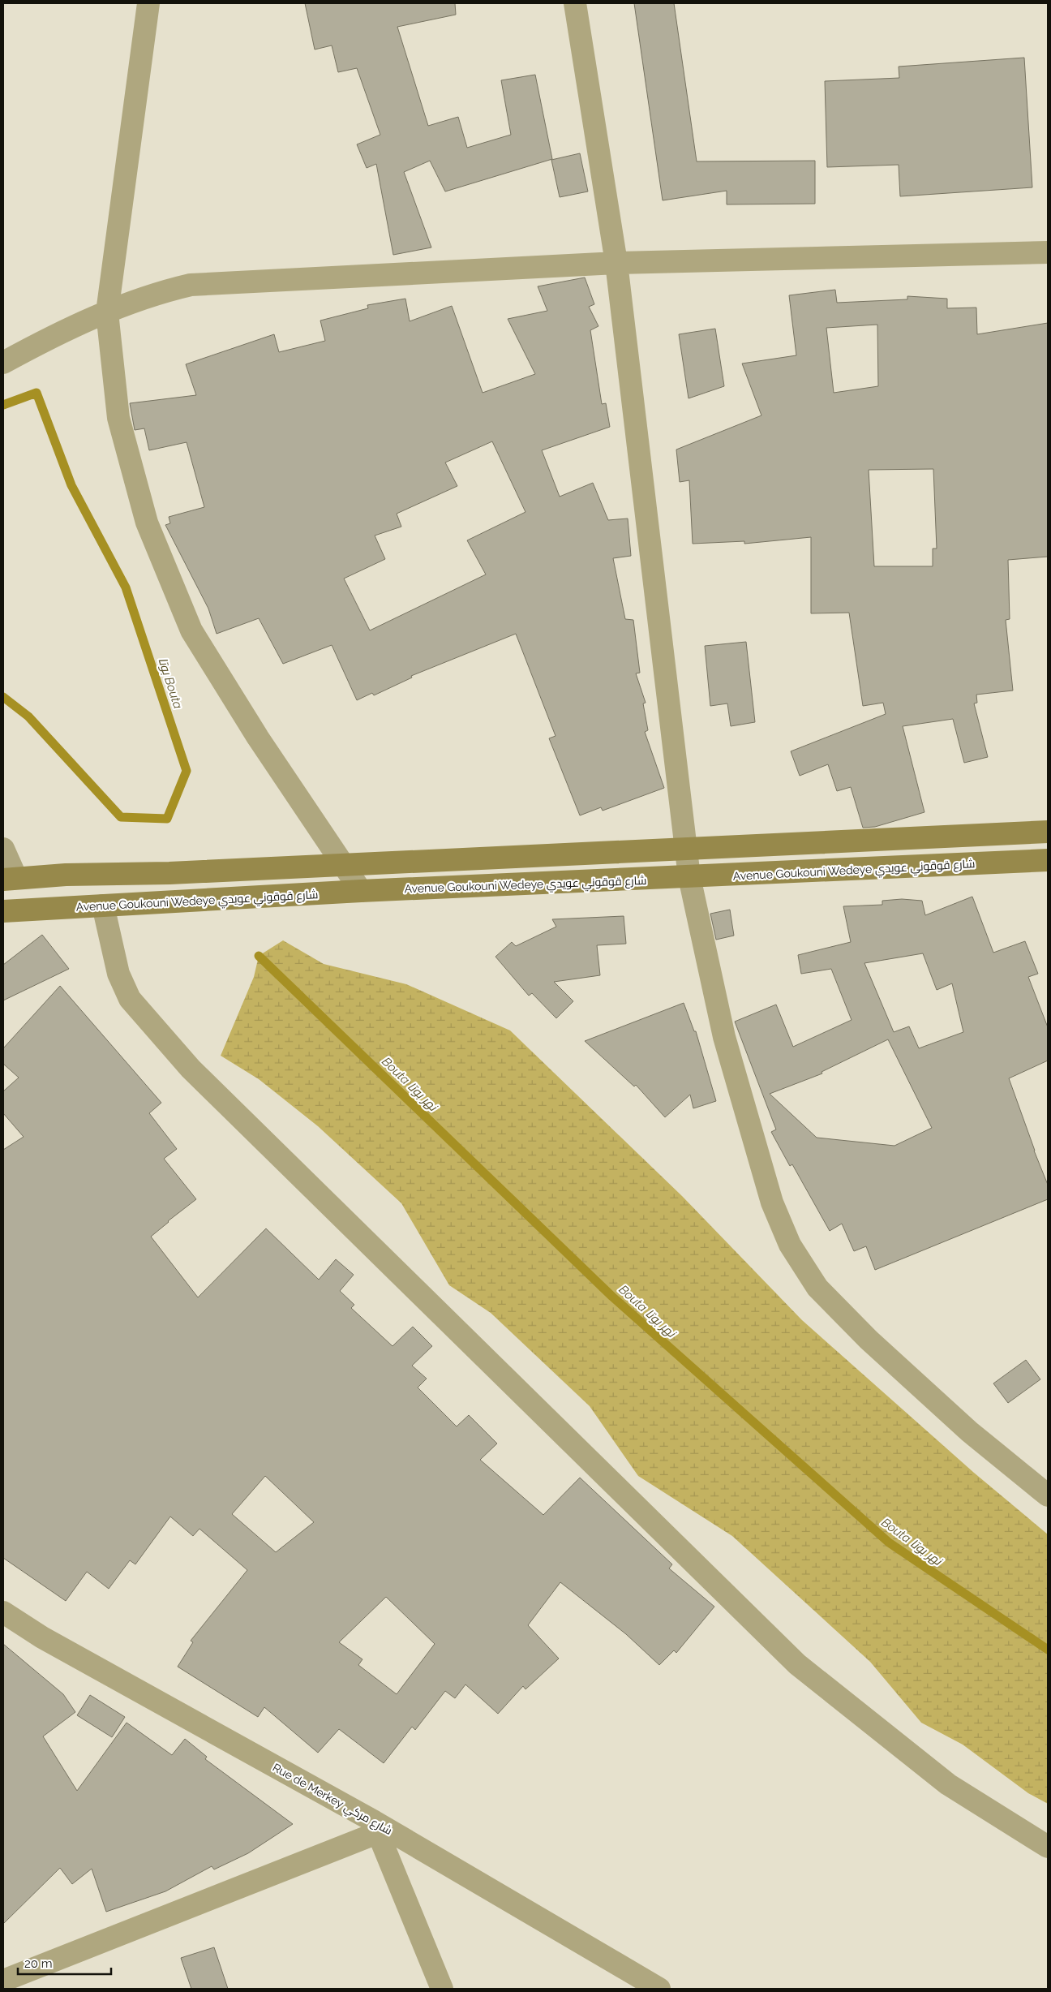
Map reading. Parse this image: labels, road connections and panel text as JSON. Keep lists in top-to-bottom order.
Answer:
{
  "streets": {
    "street": ["Avenue Goukouni Wedeye شارع قوقوني عويدي", "Rue de Merkey شارع مركي"]
  },
  "water": ["بوتا Bouta", "Bouta نهر بوتا"],
  "scale_bar": "20 m"
}
